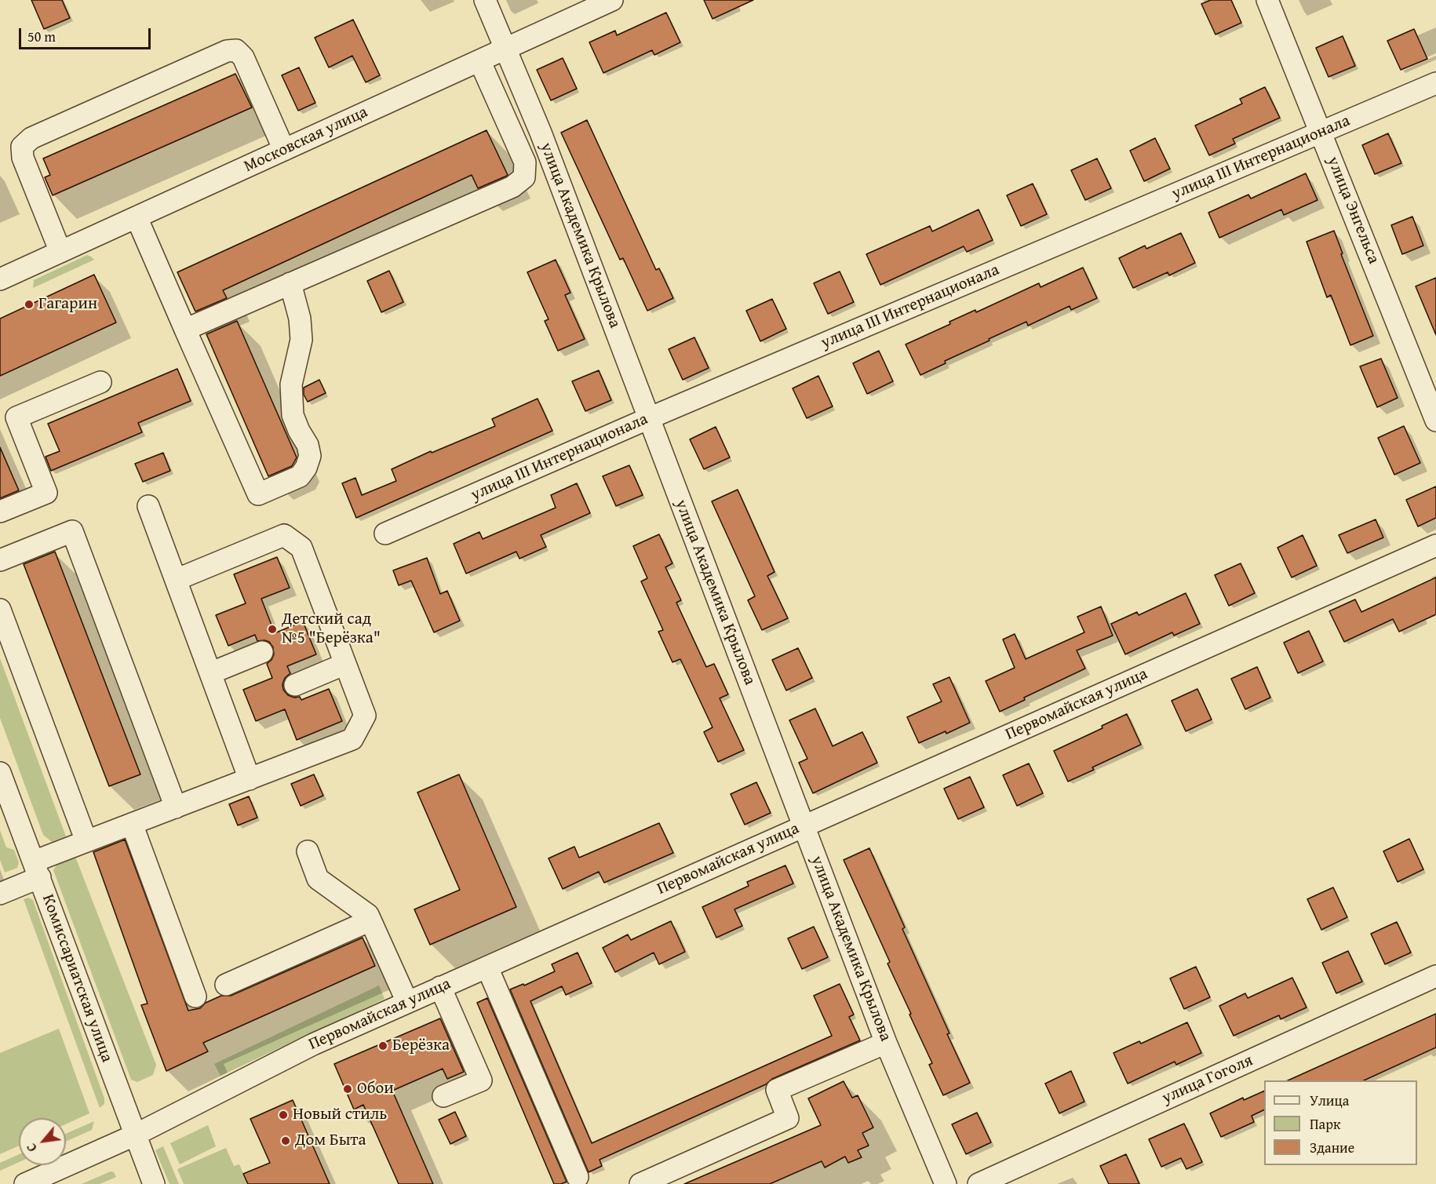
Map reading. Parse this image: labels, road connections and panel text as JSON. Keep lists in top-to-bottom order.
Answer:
{
  "streets": {
    "street": [
      "Московская улица",
      "улица III Интернационала",
      "улица Энгельса",
      "улица Академика Крылова",
      "Первомайская улица",
      "Комиссариатская улица",
      "улица Гоголя"
    ]
  },
  "crossings": [
    ["Московская улица", "улица Академика Крылова"],
    ["улица III Интернационала", "улица Энгельса"],
    ["улица III Интернационала", "улица Академика Крылова"],
    ["улица Академика Крылова", "Первомайская улица"],
    ["Первомайская улица", "Комиссариатская улица"]
  ],
  "places": [
    "Гагарин",
    "Детский сад №5 \"Берёзка\"",
    "Берёзка",
    "Обои",
    "Новый стиль",
    "Дом Быта"
  ],
  "legend": ["Улица", "Парк", "Здание"],
  "scale_bar": "50 m",
  "north": "bottom left"
}
